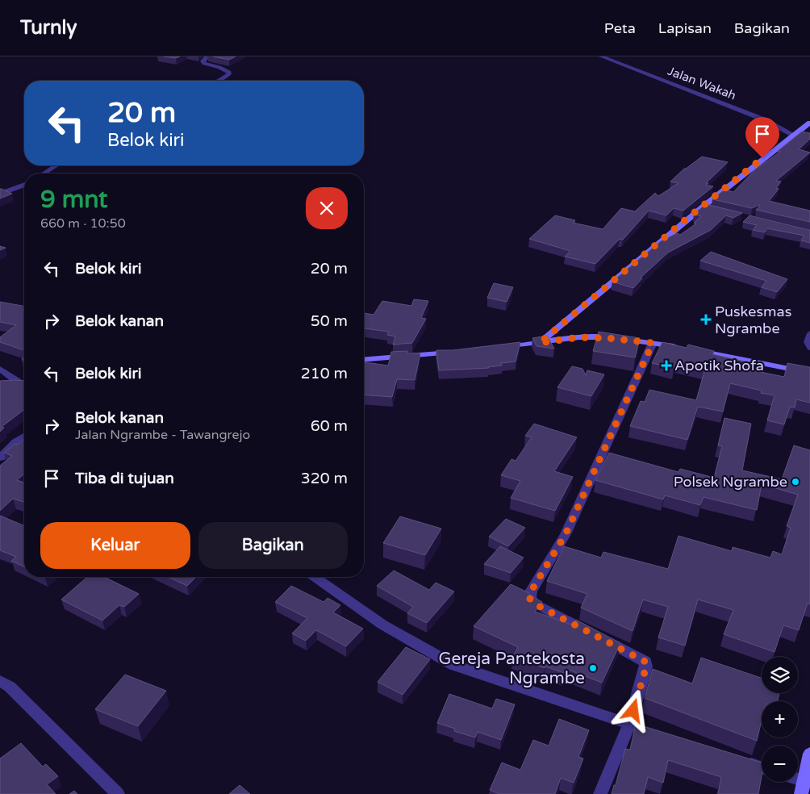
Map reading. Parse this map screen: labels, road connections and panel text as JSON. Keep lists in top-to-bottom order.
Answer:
{
  "streets": {
    "street": ["Jalan Wakah"]
  },
  "places": {
    "health": ["Puskesmas Ngrambe", "Apotik Shofa"],
    "other": ["Polsek Ngrambe", "Gereja Pantekosta Ngrambe"]
  },
  "page": {
    "header": "Turnly",
    "nav": ["Peta", "Lapisan", "Bagikan"],
    "turn": ["20 m", "Belok kiri"],
    "heading": ["9 mnt", "660 m · 10:50"],
    "list": [
      {
        "name": "Belok kiri",
        "value": "20 m"
      },
      {
        "name": "Belok kanan",
        "value": "50 m"
      },
      {
        "name": "Belok kiri",
        "value": "210 m"
      },
      {
        "name": "Belok kanan",
        "note": "Jalan Ngrambe - Tawangrejo",
        "value": "60 m"
      },
      {
        "name": "Tiba di tujuan",
        "value": "320 m"
      }
    ],
    "buttons": ["Keluar", "Bagikan"],
    "map_buttons": ["+", "−"]
  }
}
